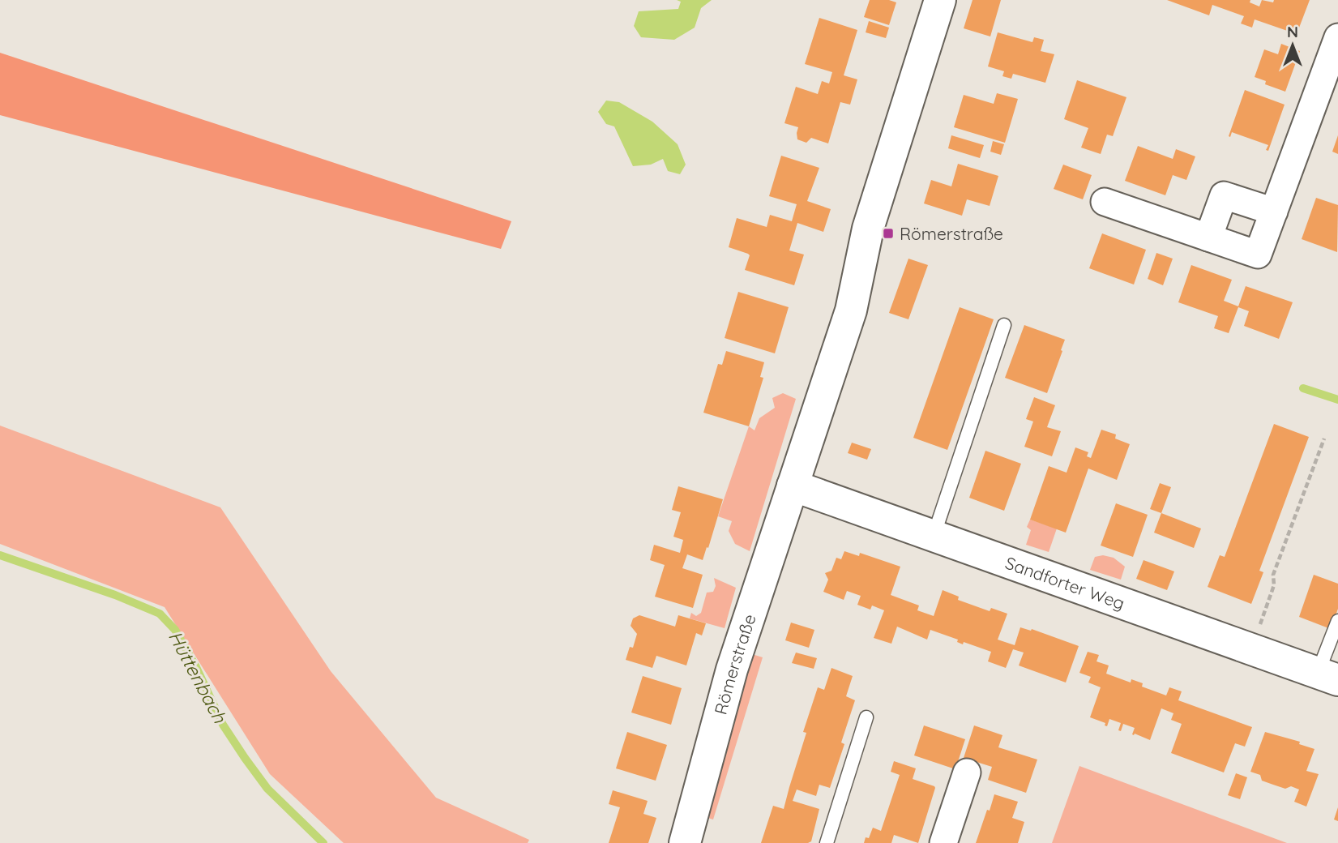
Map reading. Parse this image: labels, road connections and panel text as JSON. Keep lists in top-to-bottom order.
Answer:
{
  "streets": {
    "street": ["Sandforter Weg", "Römerstraße"]
  },
  "crossings": [
    ["Sandforter Weg", "Römerstraße"]
  ],
  "water": ["Hüttenbach"],
  "places": {
    "transit": ["Römerstraße"]
  },
  "north": "top"
}
